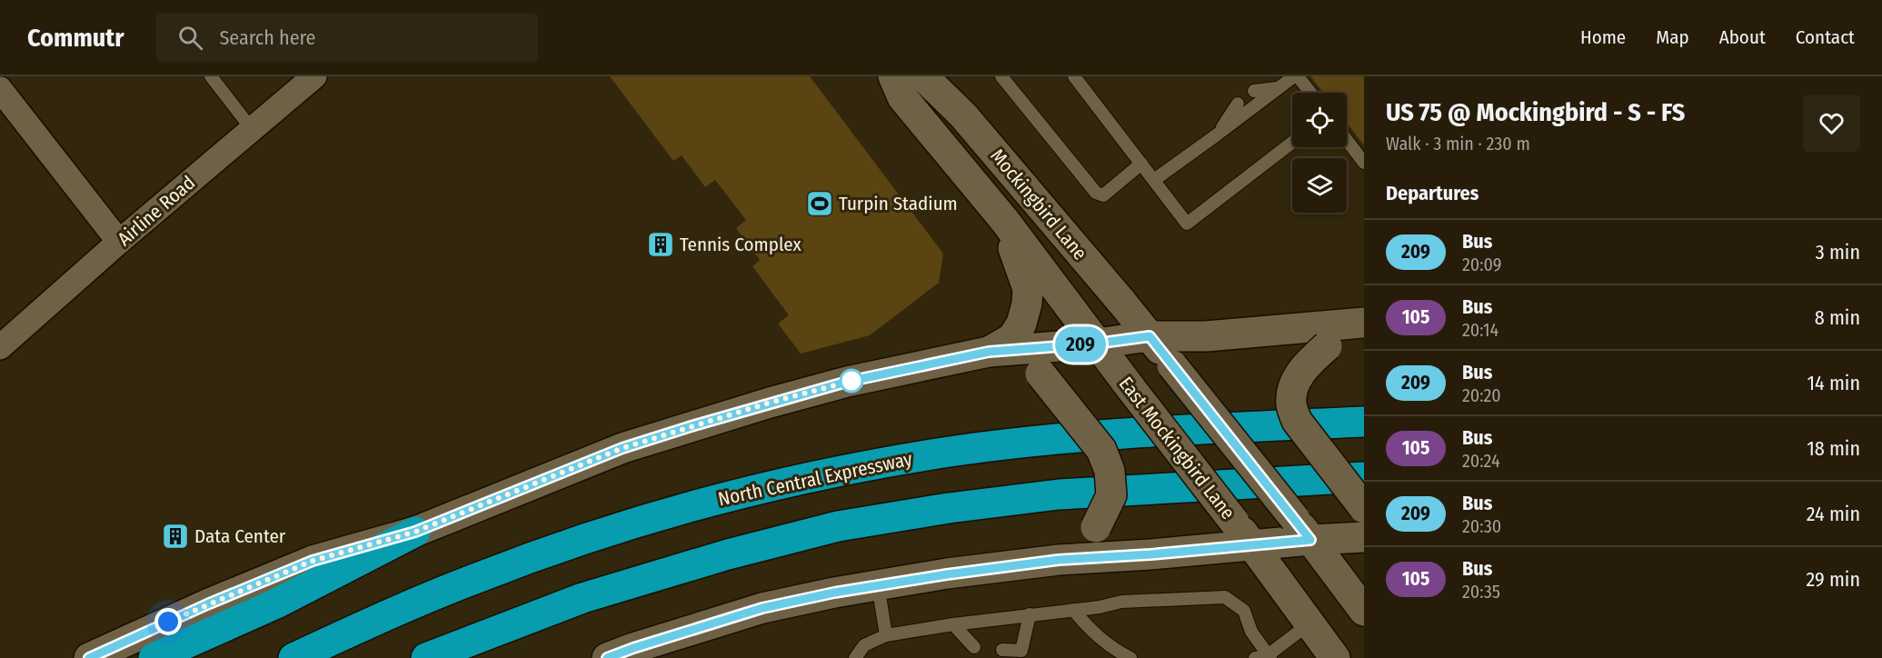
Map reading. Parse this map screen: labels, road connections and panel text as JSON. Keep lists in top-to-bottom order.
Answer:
{
  "streets": {
    "highway": ["North Central Expressway"],
    "main road": ["Mockingbird Lane", "East Mockingbird Lane"],
    "street": ["Airline Road"]
  },
  "crossings": [
    ["Mockingbird Lane", "East Mockingbird Lane"]
  ],
  "places": {
    "sports": ["Turpin Stadium"],
    "building": ["Tennis Complex", "Data Center"]
  },
  "lines": ["bus line 209"],
  "page": {
    "header": "Commutr",
    "search": "Search here",
    "nav": [
      "Home",
      "Map",
      "About",
      "Contact"
    ],
    "on_map": "209",
    "heading": [
      ["US 75 @ Mockingbird - S - FS", "Walk · 3 min · 230 m"],
      "Departures"
    ],
    "list": [
      {
        "mark": "209",
        "name": "Bus",
        "note": "20:09",
        "value": "3 min"
      },
      {
        "mark": "105",
        "name": "Bus",
        "note": "20:14",
        "value": "8 min"
      },
      {
        "mark": "209",
        "name": "Bus",
        "note": "20:20",
        "value": "14 min"
      },
      {
        "mark": "105",
        "name": "Bus",
        "note": "20:24",
        "value": "18 min"
      },
      {
        "mark": "209",
        "name": "Bus",
        "note": "20:30",
        "value": "24 min"
      },
      {
        "mark": "105",
        "name": "Bus",
        "note": "20:35",
        "value": "29 min"
      }
    ]
  }
}
